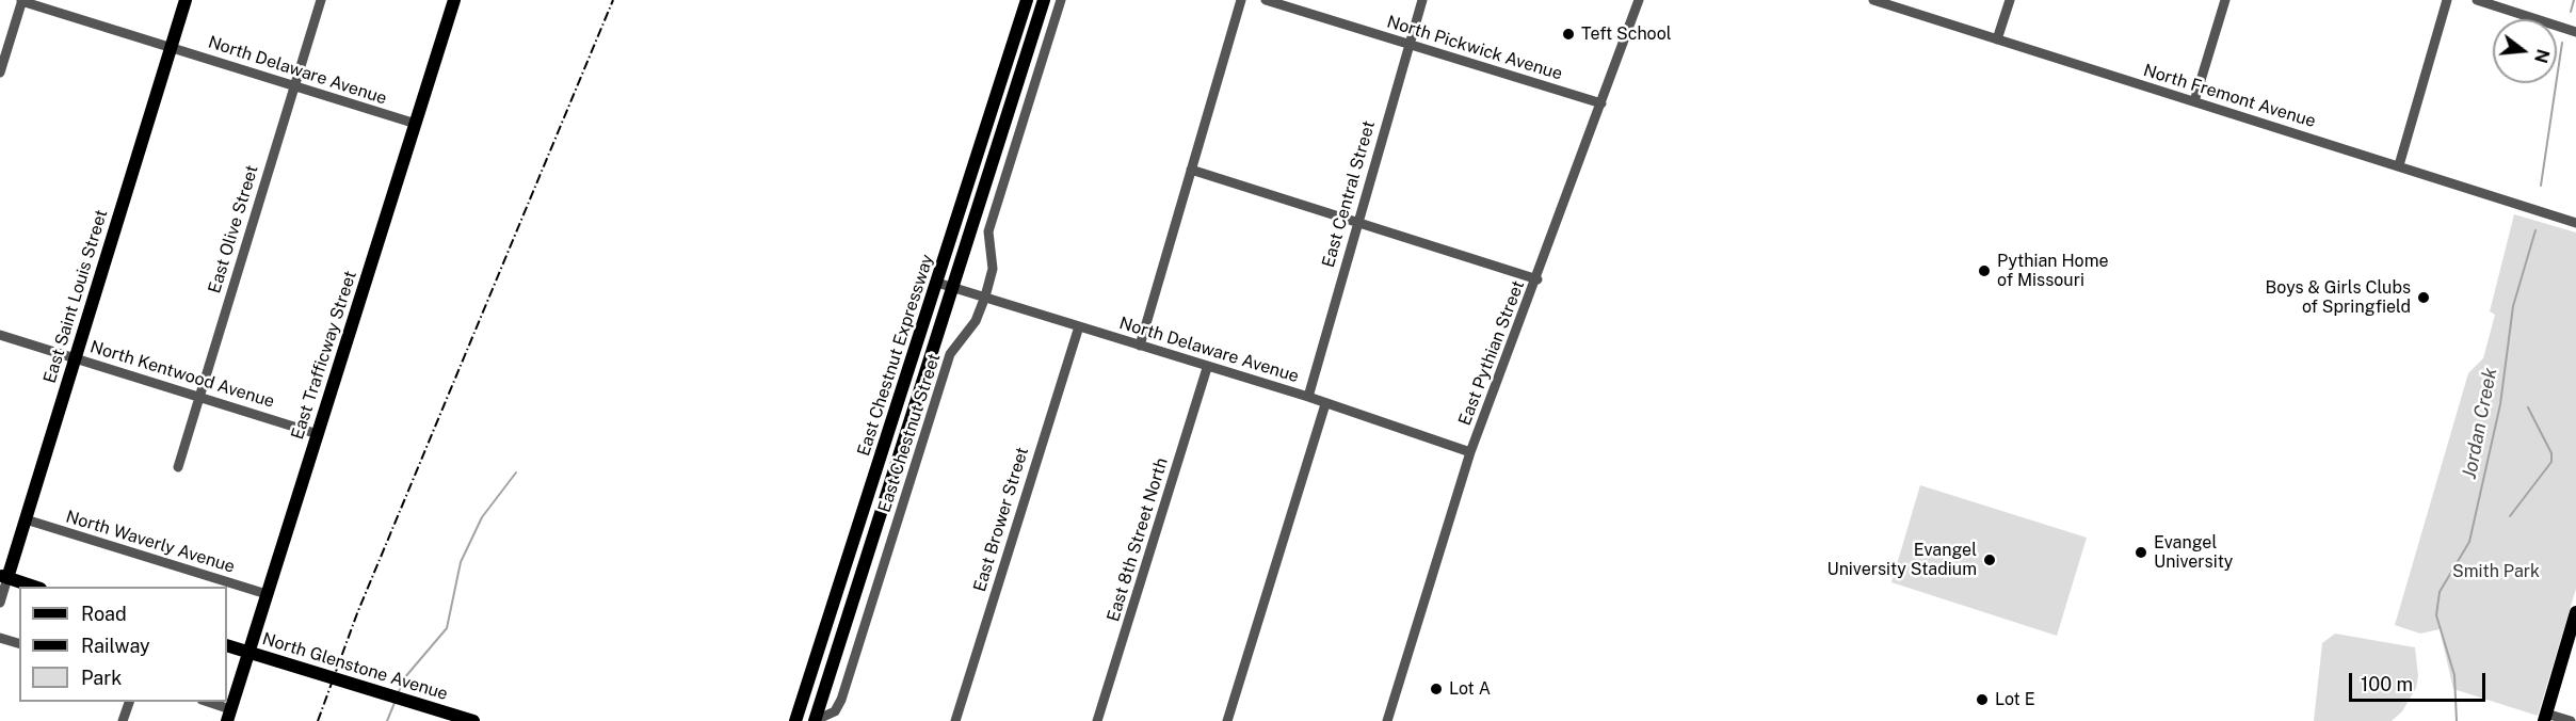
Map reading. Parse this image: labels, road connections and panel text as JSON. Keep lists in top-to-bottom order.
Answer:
{
  "streets": {
    "main road": [
      "East Saint Louis Street",
      "East Trafficway Street",
      "East Chestnut Expressway",
      "North Glenstone Avenue"
    ],
    "street": [
      "North Pickwick Avenue",
      "North Delaware Avenue",
      "North Fremont Avenue",
      "East Central Street",
      "East Olive Street",
      "East Pythian Street",
      "North Kentwood Avenue",
      "East Chestnut Street",
      "East Brower Street",
      "East 8th Street North",
      "North Waverly Avenue"
    ]
  },
  "crossings": [
    ["North Pickwick Avenue", "East Central Street"],
    ["North Pickwick Avenue", "East Pythian Street"],
    ["North Delaware Avenue", "East Central Street"],
    ["North Delaware Avenue", "East Olive Street"],
    ["North Delaware Avenue", "East Saint Louis Street"],
    ["North Delaware Avenue", "East Pythian Street"],
    ["North Delaware Avenue", "East Trafficway Street"],
    ["North Delaware Avenue", "East Chestnut Expressway"],
    ["North Delaware Avenue", "East Chestnut Street"],
    ["North Delaware Avenue", "East Brower Street"],
    ["North Delaware Avenue", "East 8th Street North"],
    ["East Olive Street", "North Kentwood Avenue"],
    ["East Saint Louis Street", "North Kentwood Avenue"],
    ["East Saint Louis Street", "North Waverly Avenue"],
    ["East Trafficway Street", "North Kentwood Avenue"],
    ["East Trafficway Street", "North Waverly Avenue"],
    ["East Chestnut Expressway", "East Chestnut Street"]
  ],
  "water": ["Jordan Creek"],
  "parks": ["Smith Park"],
  "places": [
    "Teft School",
    "Pythian Home of Missouri",
    "Boys & Girls Clubs of Springfield",
    "Evangel University",
    "Evangel University Stadium",
    "Lot A",
    "Lot E"
  ],
  "legend": ["Road", "Railway", "Park"],
  "scale_bar": "100 m",
  "north": "right"
}
